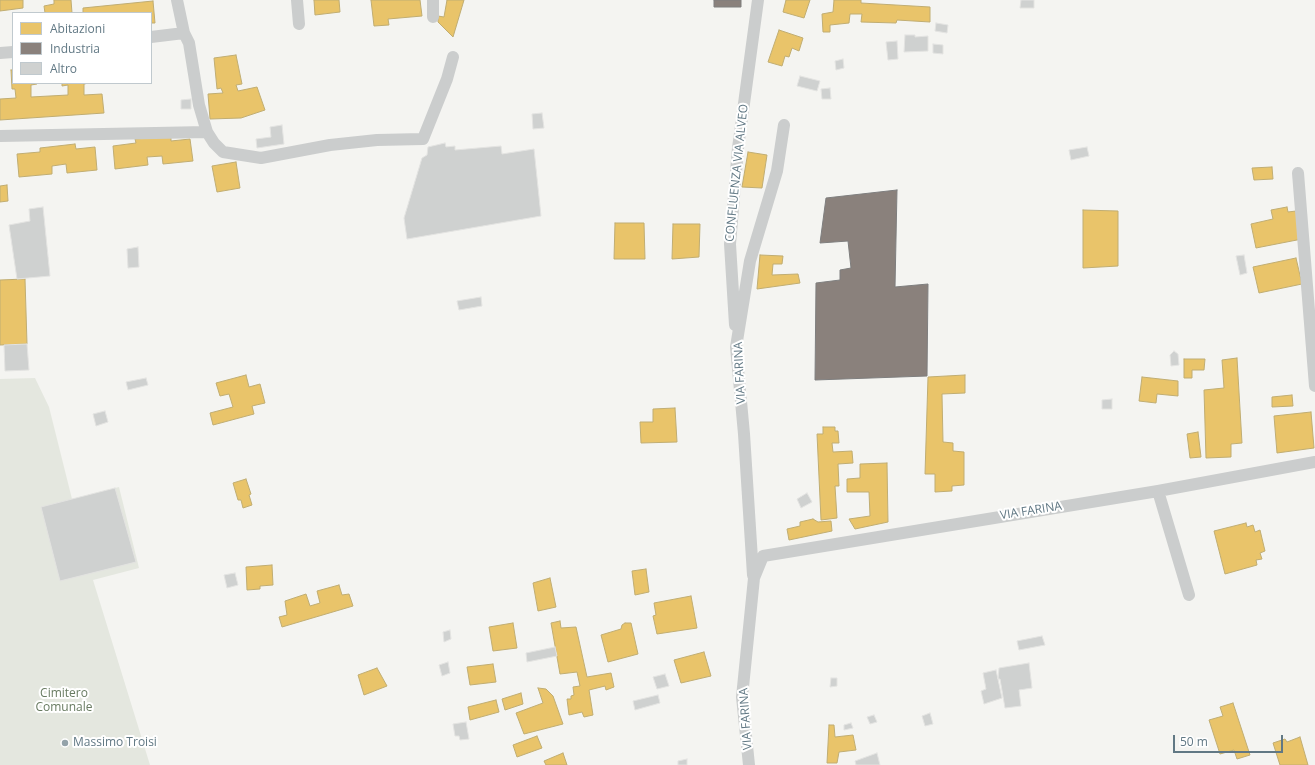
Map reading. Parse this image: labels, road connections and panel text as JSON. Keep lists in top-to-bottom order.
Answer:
{
  "streets": {
    "street": ["CONFLUENZA VIA ALVEO", "VIA FARINA"]
  },
  "crossings": [
    ["CONFLUENZA VIA ALVEO", "VIA FARINA"]
  ],
  "parks": ["Cimitero Comunale"],
  "places": ["Massimo Troisi"],
  "legend": ["Abitazioni", "Industria", "Altro"],
  "scale_bar": "50 m"
}
